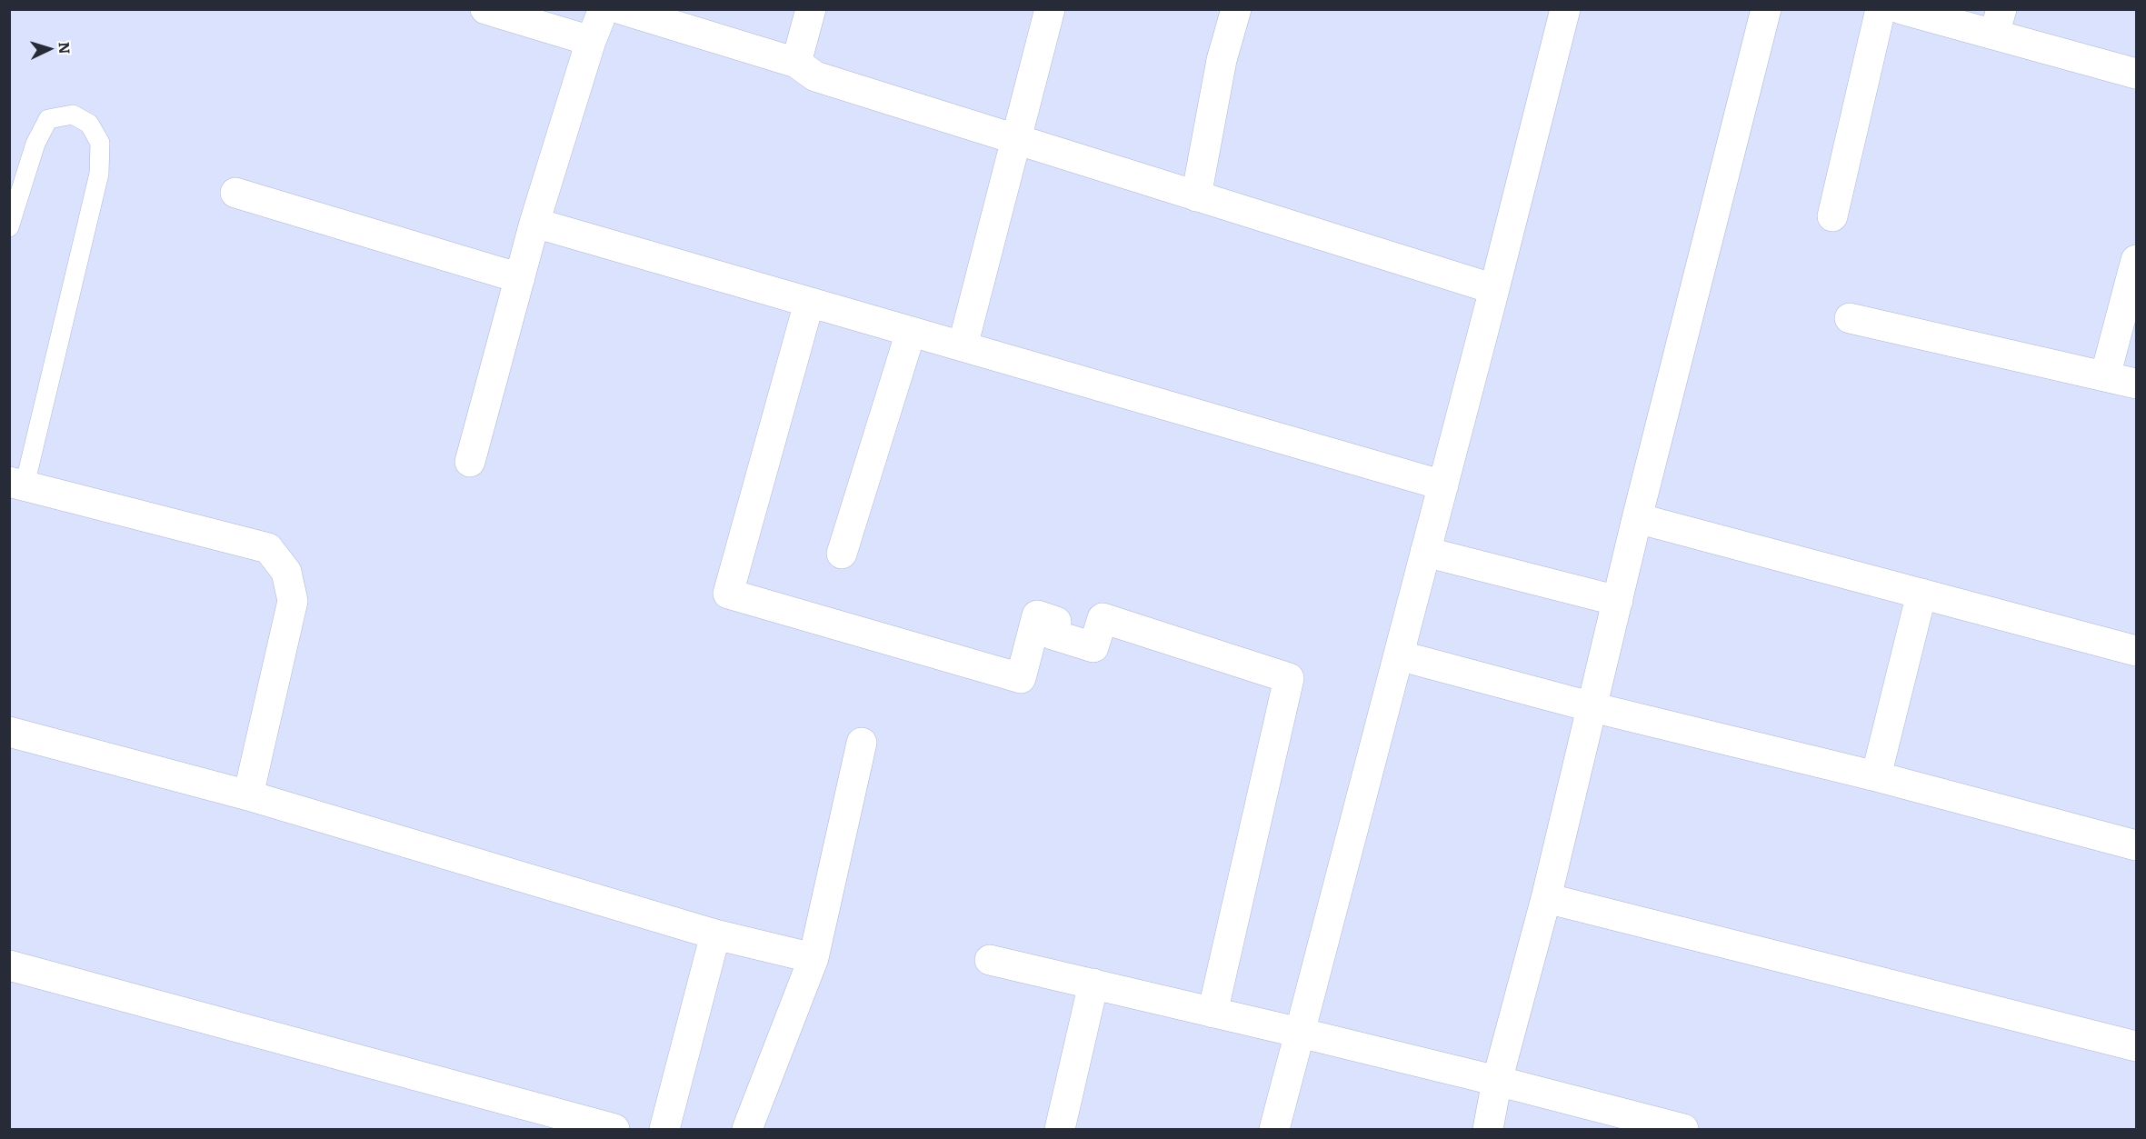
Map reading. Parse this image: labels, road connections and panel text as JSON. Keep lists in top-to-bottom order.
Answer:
{
  "north": "right"
}
